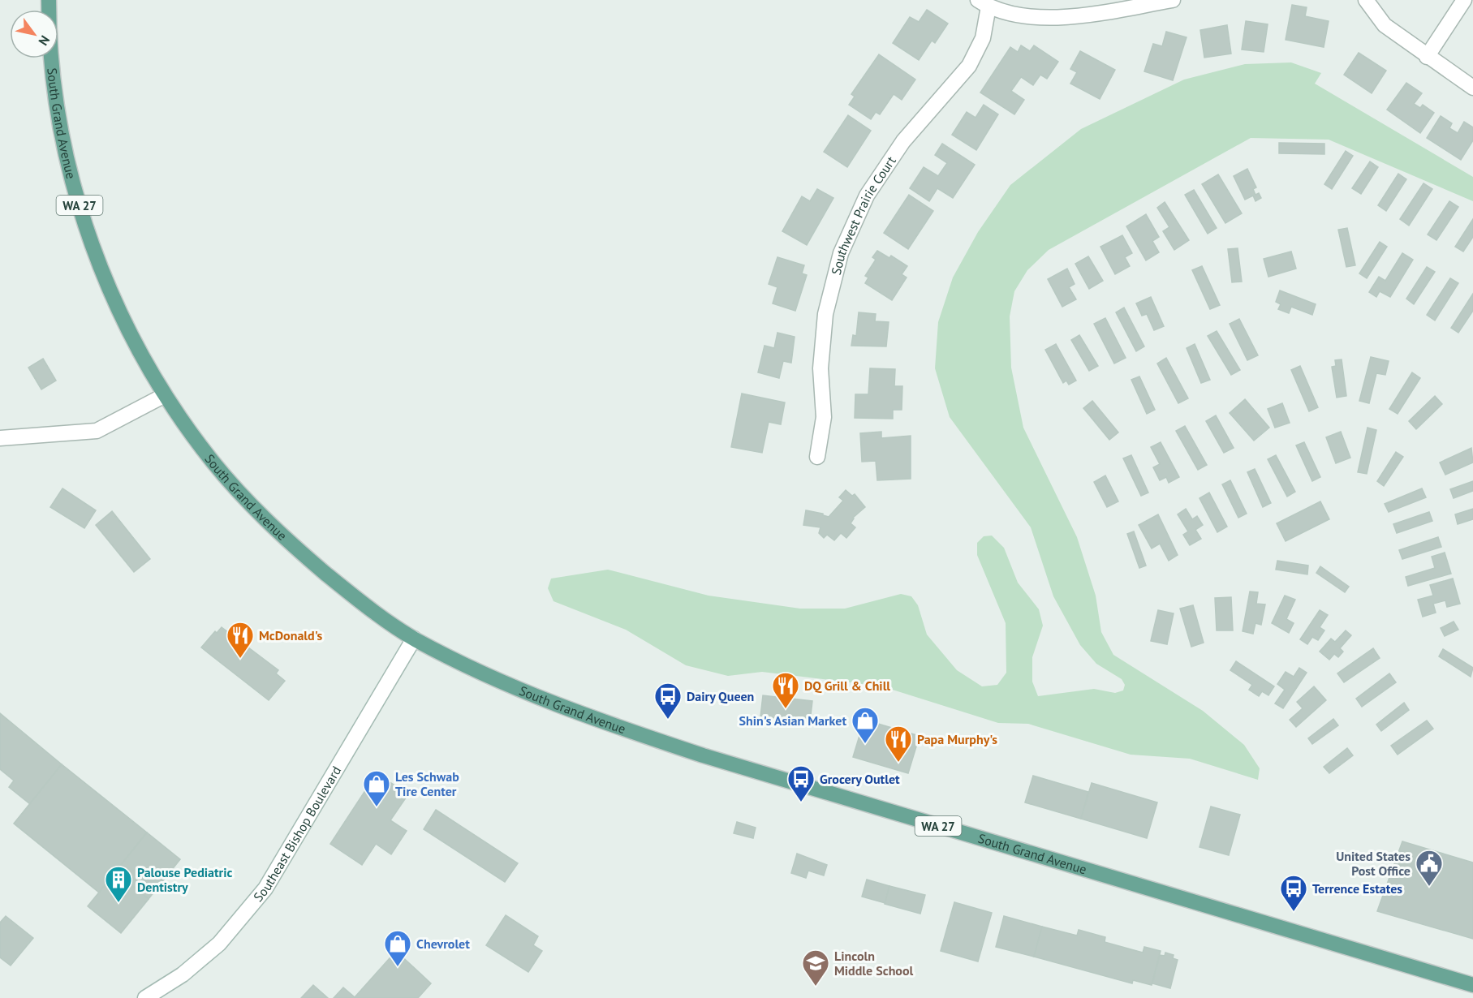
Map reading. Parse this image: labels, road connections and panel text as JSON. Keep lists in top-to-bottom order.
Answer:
{
  "streets": {
    "main road": ["South Grand Avenue", "WA 27"],
    "street": ["Southwest Prairie Court", "Southeast Bishop Boulevard"]
  },
  "crossings": [
    ["South Grand Avenue", "Southeast Bishop Boulevard"]
  ],
  "places": {
    "restaurant": ["McDonald's", "DQ Grill & Chill", "Papa Murphy's"],
    "bus stop": ["Dairy Queen", "Grocery Outlet", "Terrence Estates"],
    "shop": ["Shin's Asian Market", "Les Schwab Tire Center", "Chevrolet"],
    "public building": ["United States Post Office"],
    "building": ["Palouse Pediatric Dentistry"],
    "school or university": ["Lincoln Middle School"]
  },
  "north": "bottom right"
}
